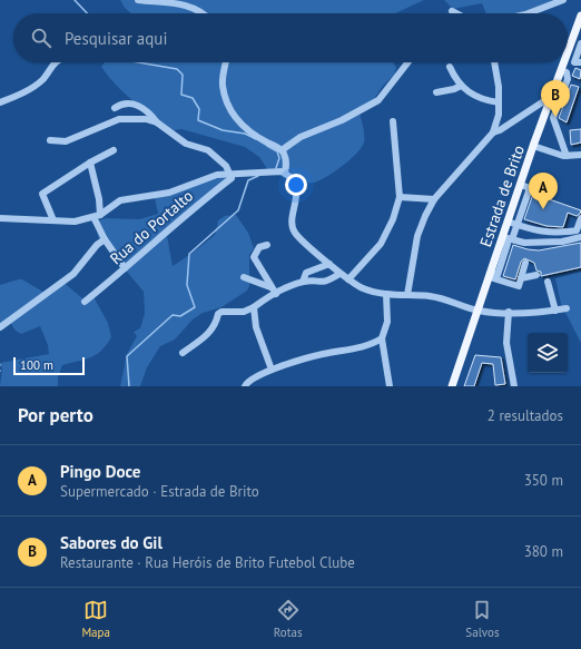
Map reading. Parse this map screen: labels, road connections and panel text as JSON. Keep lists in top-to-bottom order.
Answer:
{
  "streets": {
    "main road": ["Estrada de Brito"],
    "street": ["Rua do Portalto"]
  },
  "scale_bar": "100 m",
  "page": {
    "search": "Pesquisar aqui",
    "pins": ["B", "A"],
    "scale": "100 m",
    "heading": ["Por perto", "2 resultados"],
    "list": [
      {
        "mark": "A",
        "name": "Pingo Doce",
        "note": "Supermercado · Estrada de Brito",
        "value": "350 m"
      },
      {
        "mark": "B",
        "name": "Sabores do Gil",
        "note": "Restaurante · Rua Heróis de Brito Futebol Clube",
        "value": "380 m"
      }
    ],
    "nav": ["Mapa", "Rotas", "Salvos"]
  }
}
